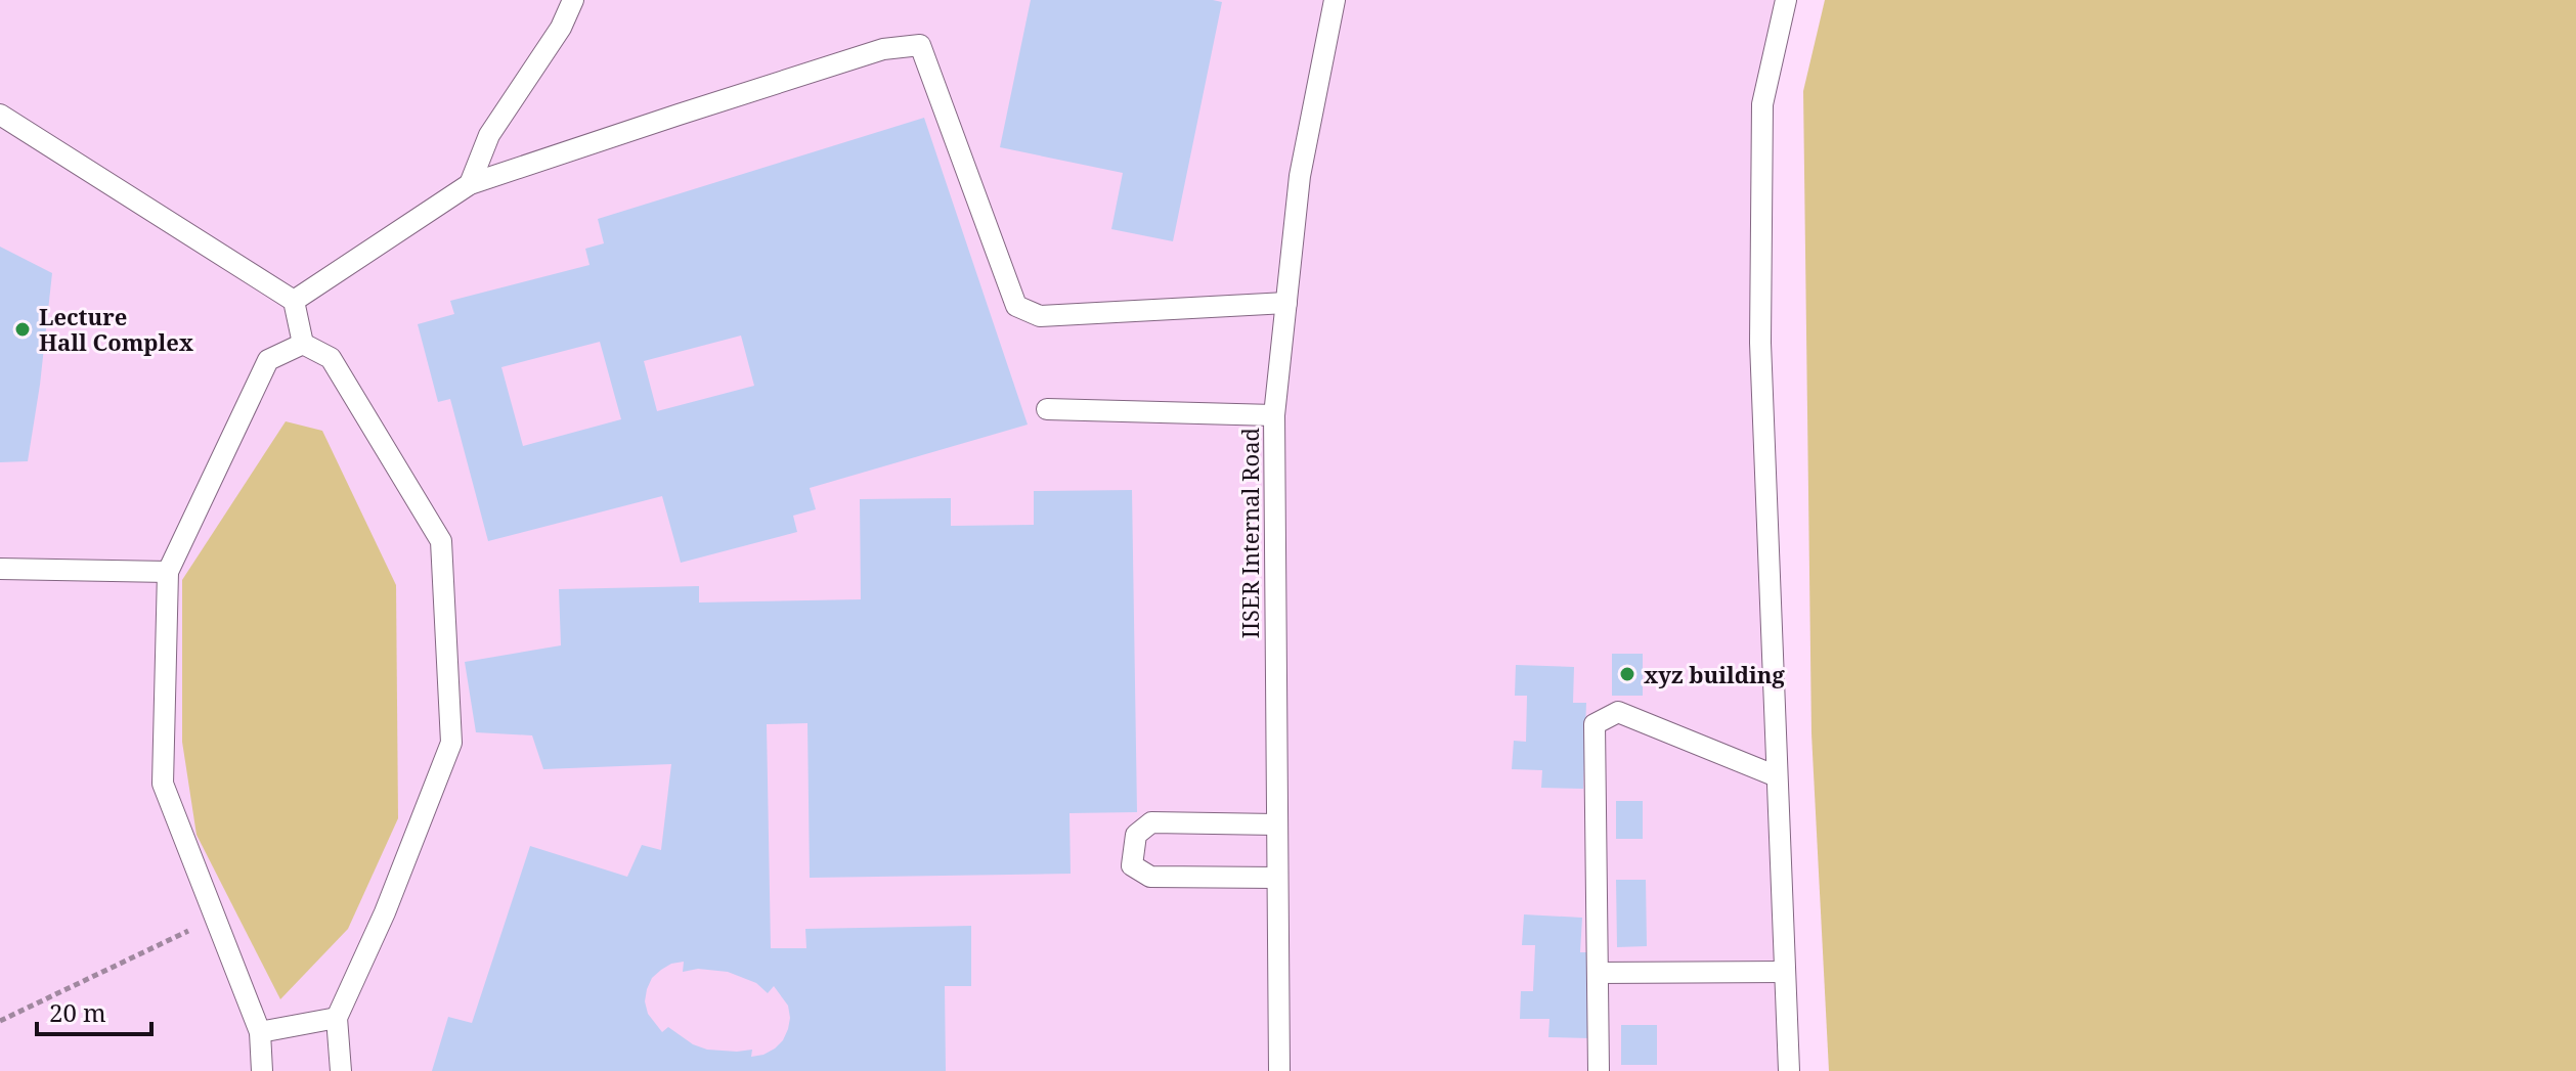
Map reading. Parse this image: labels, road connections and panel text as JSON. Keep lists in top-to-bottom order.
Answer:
{
  "streets": {
    "lane": ["IISER Internal Road"]
  },
  "places": ["Lecture Hall Complex", "xyz building"],
  "scale_bar": "20 m"
}
